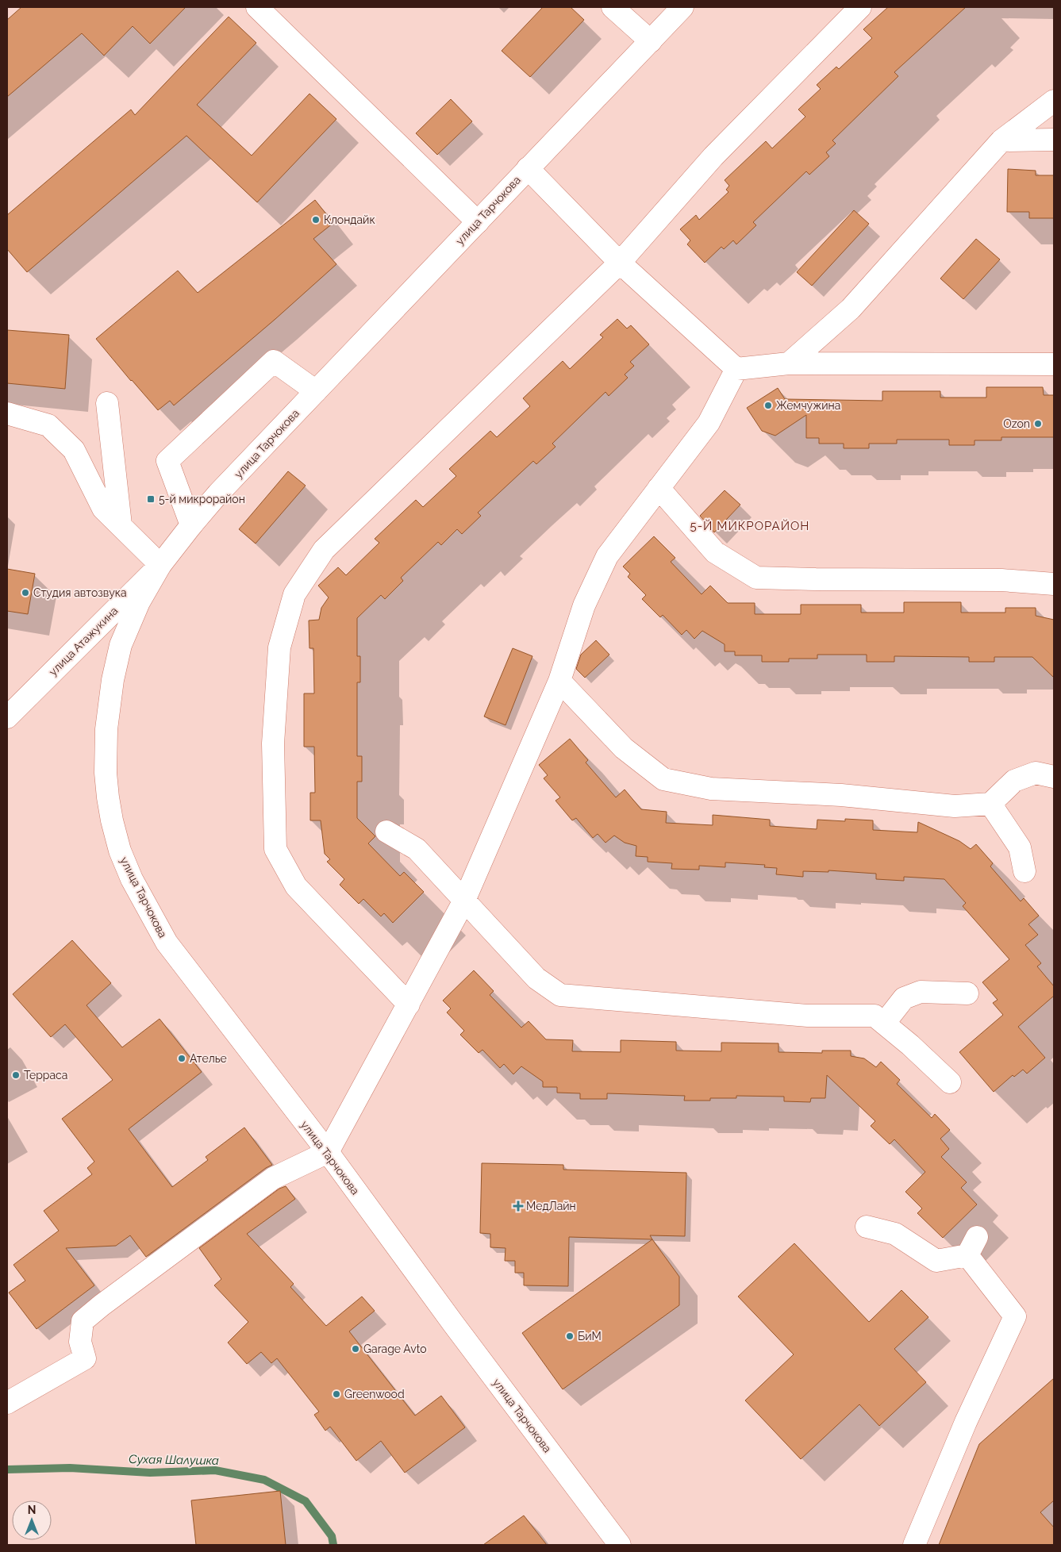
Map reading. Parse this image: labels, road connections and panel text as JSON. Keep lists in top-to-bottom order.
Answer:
{
  "streets": {
    "main road": ["улица Тарчокова", "улица Атажукина"]
  },
  "crossings": [
    ["улица Тарчокова", "улица Атажукина"]
  ],
  "districts": ["5-Й МИКРОРАЙОН"],
  "water": ["Сухая Шалушка"],
  "places": {
    "other": [
      "Клондайк",
      "Жемчужина",
      "Ozon",
      "Студия автозвука",
      "Ателье",
      "Терраса",
      "БиМ",
      "Garage Avto",
      "Greenwood"
    ],
    "transit": ["5-й микрорайон"],
    "health": ["МедЛайн"]
  },
  "north": "top"
}
